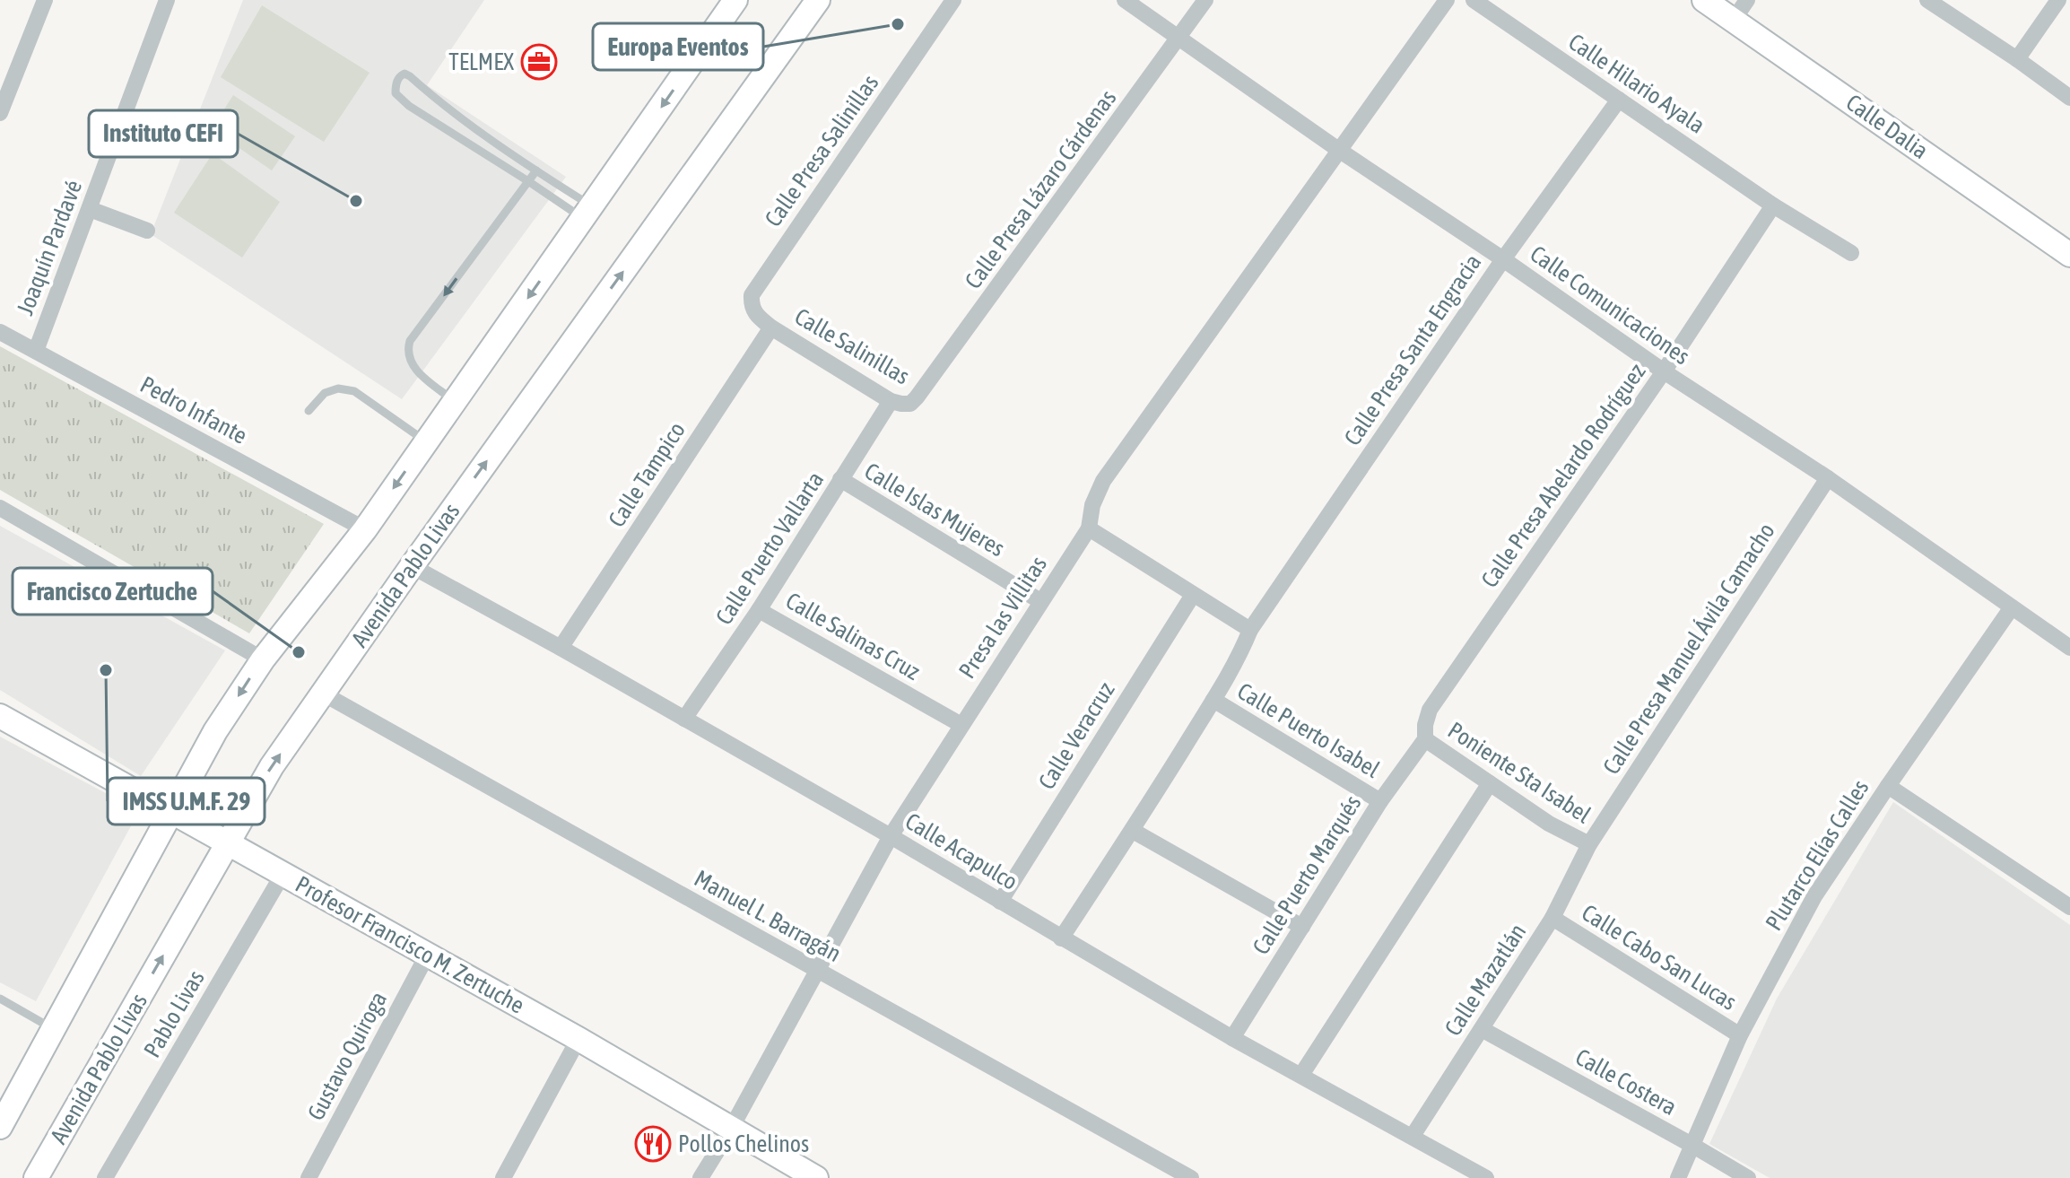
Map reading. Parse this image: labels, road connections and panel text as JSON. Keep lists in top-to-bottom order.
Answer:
{
  "streets": {
    "main road": ["Calle Dalia", "Avenida Pablo Livas", "Profesor Francisco M. Zertuche"],
    "street": [
      "Calle Hilario Ayala",
      "Calle Presa Salinillas",
      "Calle Presa Lázaro Cárdenas",
      "Joaquín Pardavé",
      "Calle Comunicaciones",
      "Calle Salinillas",
      "Calle Presa Santa Engracia",
      "Pedro Infante",
      "Calle Tampico",
      "Calle Presa Abelardo Rodríguez",
      "Calle Islas Mujeres",
      "Calle Puerto Vallarta",
      "Presa las Villitas",
      "Calle Salinas Cruz",
      "Calle Presa Manuel Ávila Camacho",
      "Calle Puerto Isabel",
      "Calle Veracruz",
      "Poniente Sta Isabel",
      "Calle Acapulco",
      "Plutarco Elías Calles",
      "Calle Puerto Marqués",
      "Manuel L. Barragán",
      "Calle Cabo San Lucas",
      "Calle Mazatlán",
      "Pablo Livas",
      "Gustavo Quiroga",
      "Calle Costera"
    ]
  },
  "crossings": [
    ["Calle Hilario Ayala", "Calle Presa Santa Engracia"],
    ["Calle Hilario Ayala", "Calle Presa Abelardo Rodríguez"],
    ["Calle Presa Salinillas", "Calle Salinillas"],
    ["Calle Presa Salinillas", "Calle Tampico"],
    ["Calle Presa Lázaro Cárdenas", "Calle Comunicaciones"],
    ["Calle Presa Lázaro Cárdenas", "Calle Salinillas"],
    ["Joaquín Pardavé", "Pedro Infante"],
    ["Calle Comunicaciones", "Calle Presa Santa Engracia"],
    ["Calle Comunicaciones", "Calle Presa Abelardo Rodríguez"],
    ["Calle Comunicaciones", "Presa las Villitas"],
    ["Calle Comunicaciones", "Calle Presa Manuel Ávila Camacho"],
    ["Calle Comunicaciones", "Plutarco Elías Calles"],
    ["Calle Salinillas", "Calle Tampico"],
    ["Calle Salinillas", "Calle Puerto Vallarta"],
    ["Calle Tampico", "Calle Acapulco"],
    ["Calle Presa Abelardo Rodríguez", "Poniente Sta Isabel"],
    ["Calle Presa Abelardo Rodríguez", "Calle Puerto Marqués"],
    ["Calle Islas Mujeres", "Calle Puerto Vallarta"],
    ["Calle Islas Mujeres", "Presa las Villitas"],
    ["Calle Puerto Vallarta", "Calle Salinas Cruz"],
    ["Calle Puerto Vallarta", "Calle Acapulco"],
    ["Avenida Pablo Livas", "Calle Acapulco"],
    ["Avenida Pablo Livas", "Manuel L. Barragán"],
    ["Avenida Pablo Livas", "Profesor Francisco M. Zertuche"],
    ["Presa las Villitas", "Calle Salinas Cruz"],
    ["Presa las Villitas", "Calle Acapulco"],
    ["Presa las Villitas", "Manuel L. Barragán"],
    ["Presa las Villitas", "Profesor Francisco M. Zertuche"],
    ["Calle Presa Manuel Ávila Camacho", "Poniente Sta Isabel"],
    ["Calle Presa Manuel Ávila Camacho", "Calle Mazatlán"],
    ["Calle Puerto Isabel", "Calle Puerto Marqués"],
    ["Calle Veracruz", "Calle Acapulco"],
    ["Poniente Sta Isabel", "Calle Puerto Marqués"],
    ["Poniente Sta Isabel", "Calle Mazatlán"],
    ["Calle Acapulco", "Calle Puerto Marqués"],
    ["Calle Acapulco", "Calle Mazatlán"],
    ["Plutarco Elías Calles", "Calle Cabo San Lucas"],
    ["Plutarco Elías Calles", "Calle Costera"],
    ["Profesor Francisco M. Zertuche", "Pablo Livas"],
    ["Profesor Francisco M. Zertuche", "Gustavo Quiroga"],
    ["Calle Cabo San Lucas", "Calle Mazatlán"],
    ["Calle Mazatlán", "Calle Costera"]
  ],
  "places": {
    "other": [
      "Europa Eventos",
      "Instituto CEFI",
      "Francisco Zertuche",
      "IMSS U.M.F. 29"
    ],
    "office": ["TELMEX"],
    "restaurant": ["Pollos Chelinos"]
  }
}
